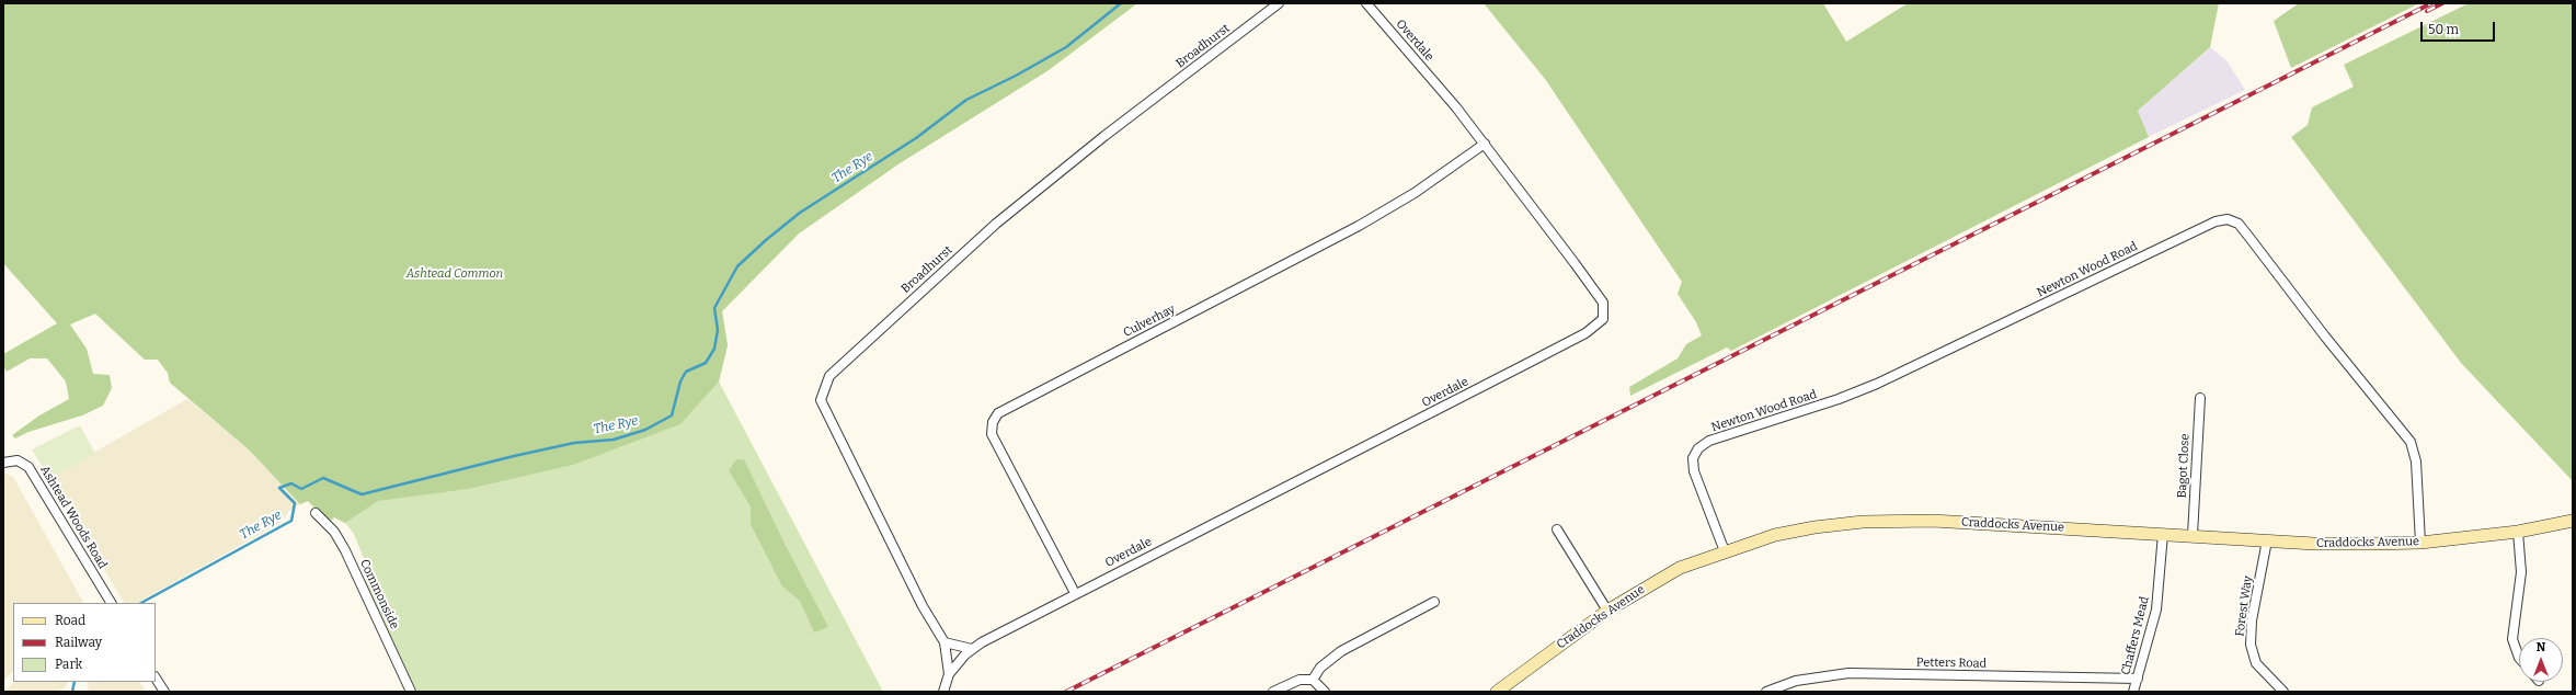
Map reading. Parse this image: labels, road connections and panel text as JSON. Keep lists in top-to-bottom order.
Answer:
{
  "streets": {
    "street": [
      "Overdale",
      "Broadhurst",
      "Newton Wood Road",
      "Culverhay",
      "Bagot Close",
      "Ashtead Woods Road",
      "Craddocks Avenue",
      "Commonside",
      "Forest Way",
      "Chaffers Mead",
      "Petters Road"
    ]
  },
  "crossings": [
    ["Overdale", "Broadhurst"],
    ["Overdale", "Culverhay"],
    ["Newton Wood Road", "Craddocks Avenue"],
    ["Bagot Close", "Craddocks Avenue"],
    ["Craddocks Avenue", "Forest Way"],
    ["Craddocks Avenue", "Chaffers Mead"],
    ["Chaffers Mead", "Petters Road"]
  ],
  "water": ["The Rye"],
  "parks": ["Ashtead Common"],
  "legend": ["Road", "Railway", "Park"],
  "scale_bar": "50 m",
  "north": "top"
}
